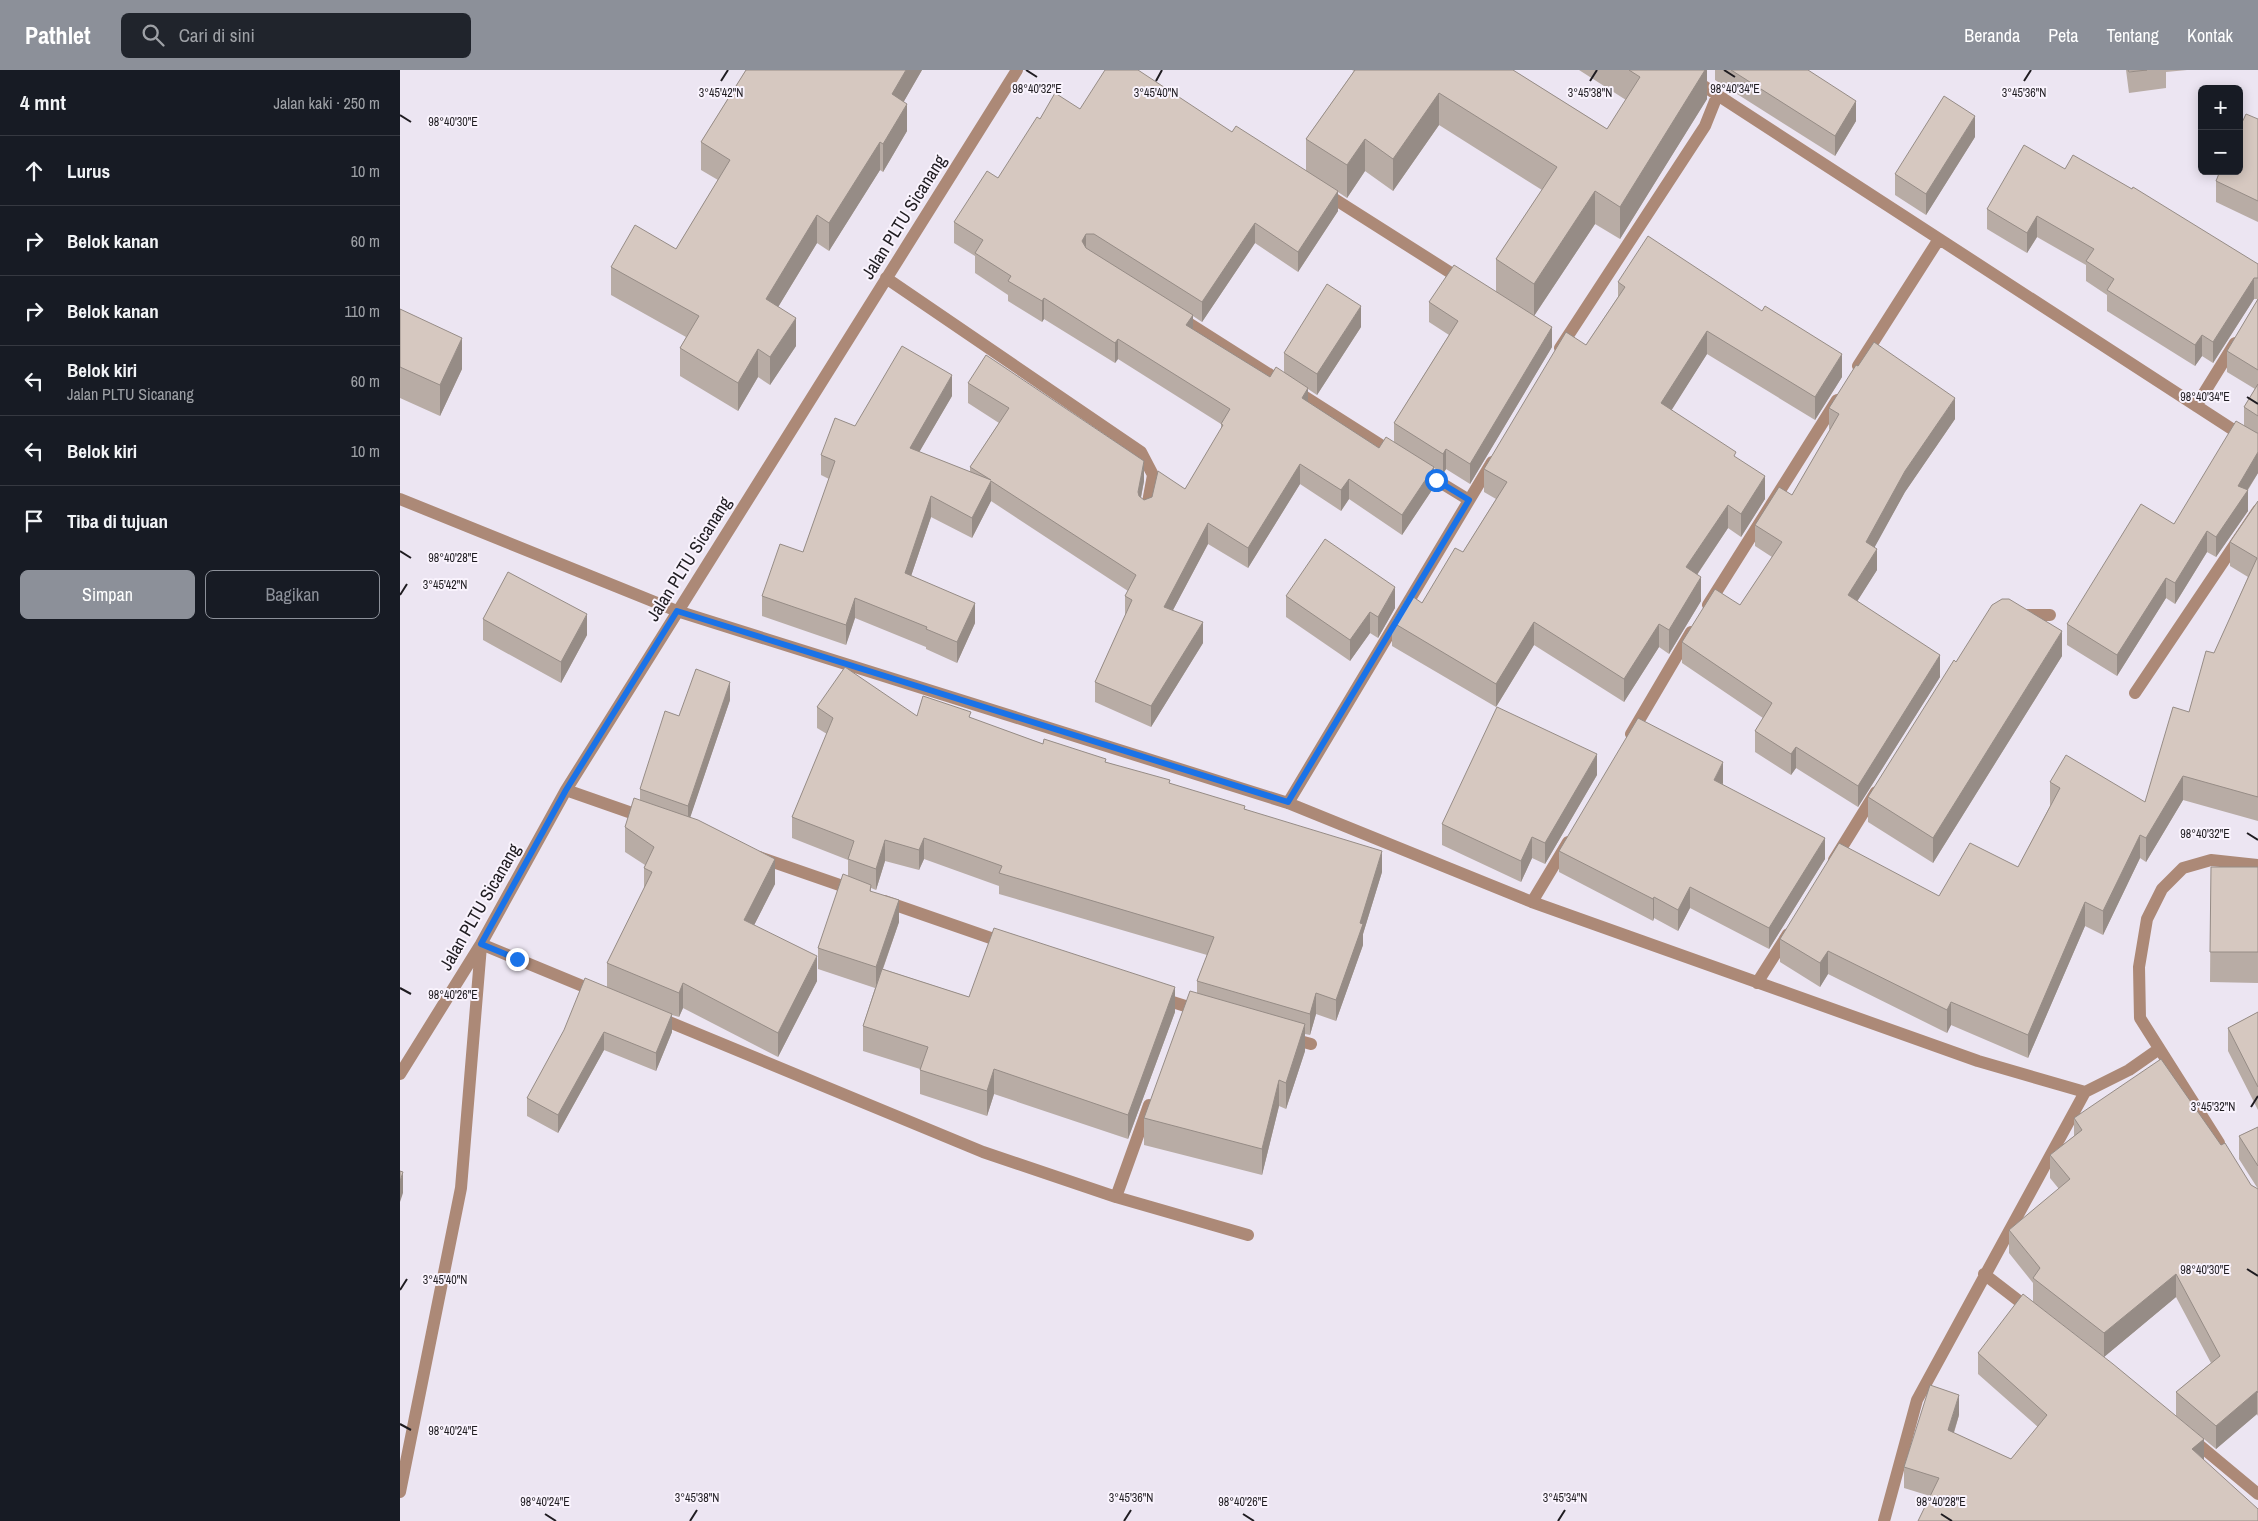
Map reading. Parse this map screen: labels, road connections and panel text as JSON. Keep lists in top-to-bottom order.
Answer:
{
  "streets": {
    "street": ["Jalan PLTU Sicanang"]
  },
  "page": {
    "header": "Pathlet",
    "search": "Cari di sini",
    "nav": [
      "Beranda",
      "Peta",
      "Tentang",
      "Kontak"
    ],
    "heading": ["4 mnt", "Jalan kaki · 250 m"],
    "map_buttons": ["+", "−"],
    "list": [
      ["Lurus", "10 m"],
      ["Belok kanan", "60 m"],
      ["Belok kanan", "110 m"],
      ["Belok kiri", "Jalan PLTU Sicanang", "60 m"],
      ["Belok kiri", "10 m"],
      "Tiba di tujuan"
    ],
    "buttons": ["Simpan", "Bagikan"]
  },
  "coordinates": [
    "98°40'34\"E",
    "98°40'32\"E",
    "3°45'42\"N",
    "3°45'40\"N",
    "3°45'38\"N",
    "3°45'36\"N",
    "98°40'30\"E",
    "98°40'28\"E",
    "98°40'26\"E",
    "3°45'32\"N",
    "98°40'24\"E",
    "3°45'34\"N"
  ]
}
